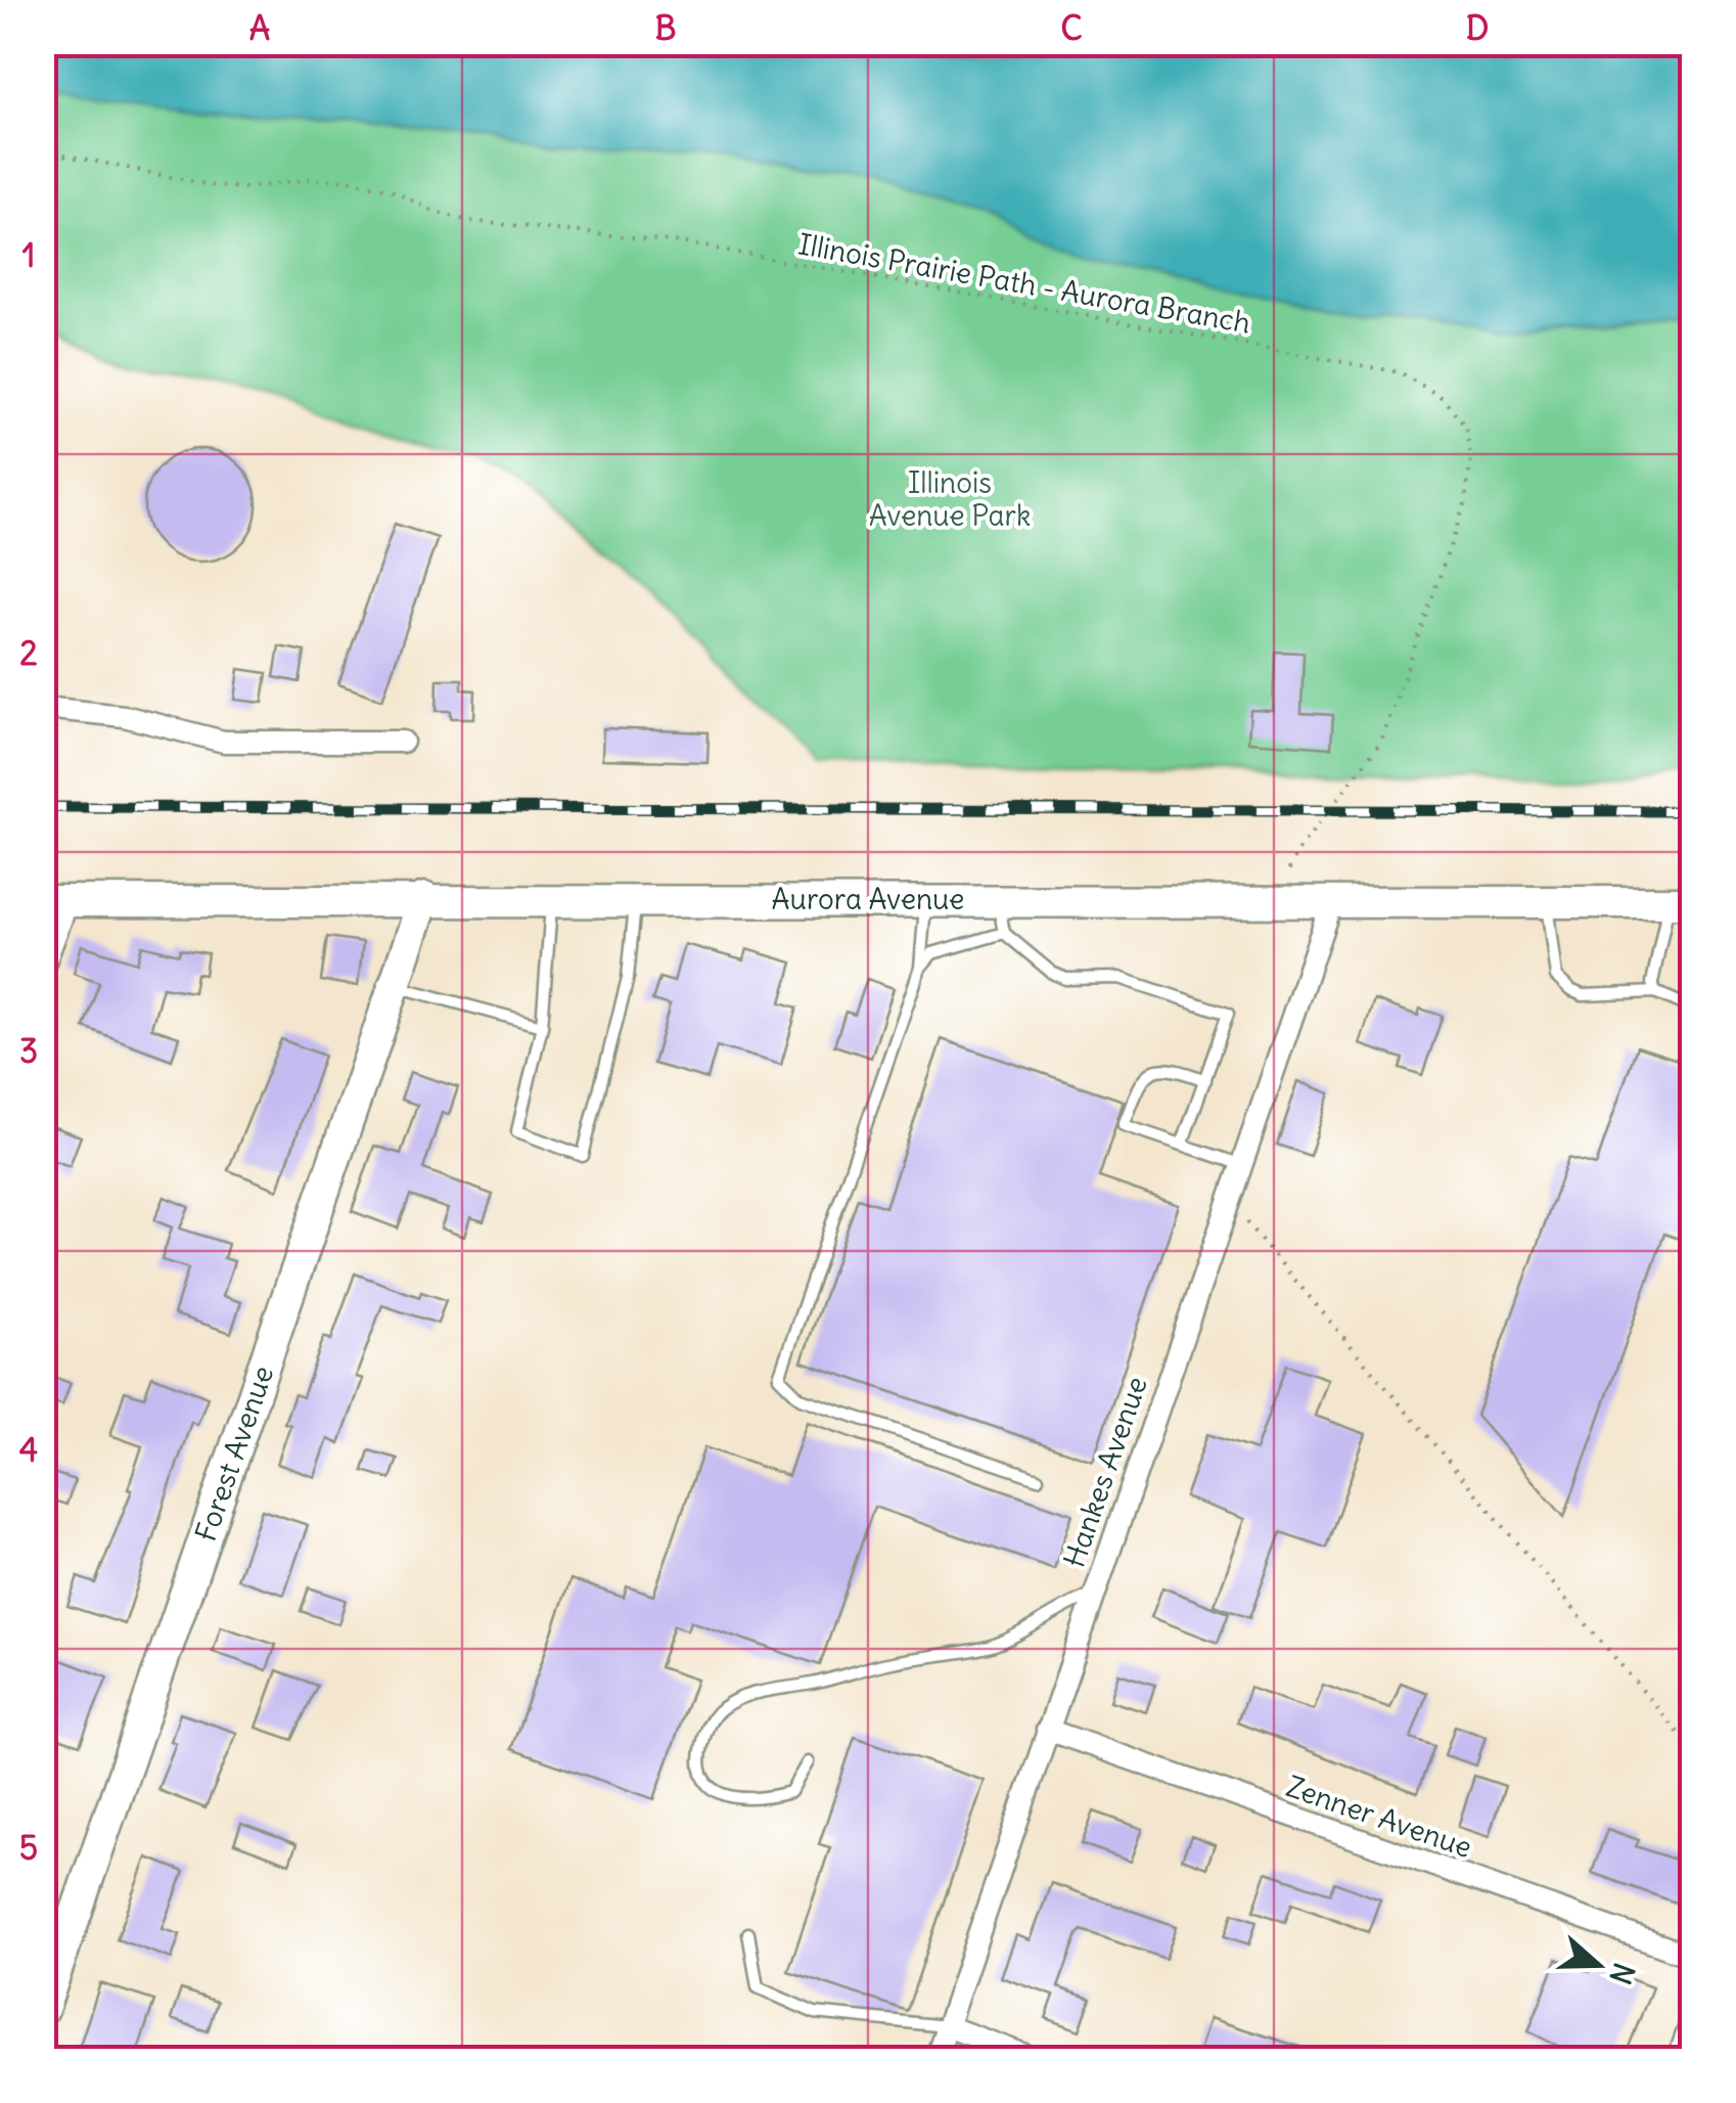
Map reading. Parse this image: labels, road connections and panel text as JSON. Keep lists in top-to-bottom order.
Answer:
{
  "streets": {
    "main road": ["Aurora Avenue", "Forest Avenue"],
    "street": ["Hankes Avenue", "Zenner Avenue"],
    "path": ["Illinois Prairie Path - Aurora Branch"]
  },
  "crossings": [
    ["Illinois Prairie Path - Aurora Branch", "Aurora Avenue"],
    ["Aurora Avenue", "Forest Avenue"],
    ["Aurora Avenue", "Hankes Avenue"],
    ["Hankes Avenue", "Zenner Avenue"]
  ],
  "parks": ["Illinois Avenue Park"],
  "north": "right",
  "grid": {
    "columns": [
      "A",
      "B",
      "C",
      "D"
    ],
    "rows": [
      "1",
      "2",
      "3",
      "4",
      "5"
    ]
  }
}
